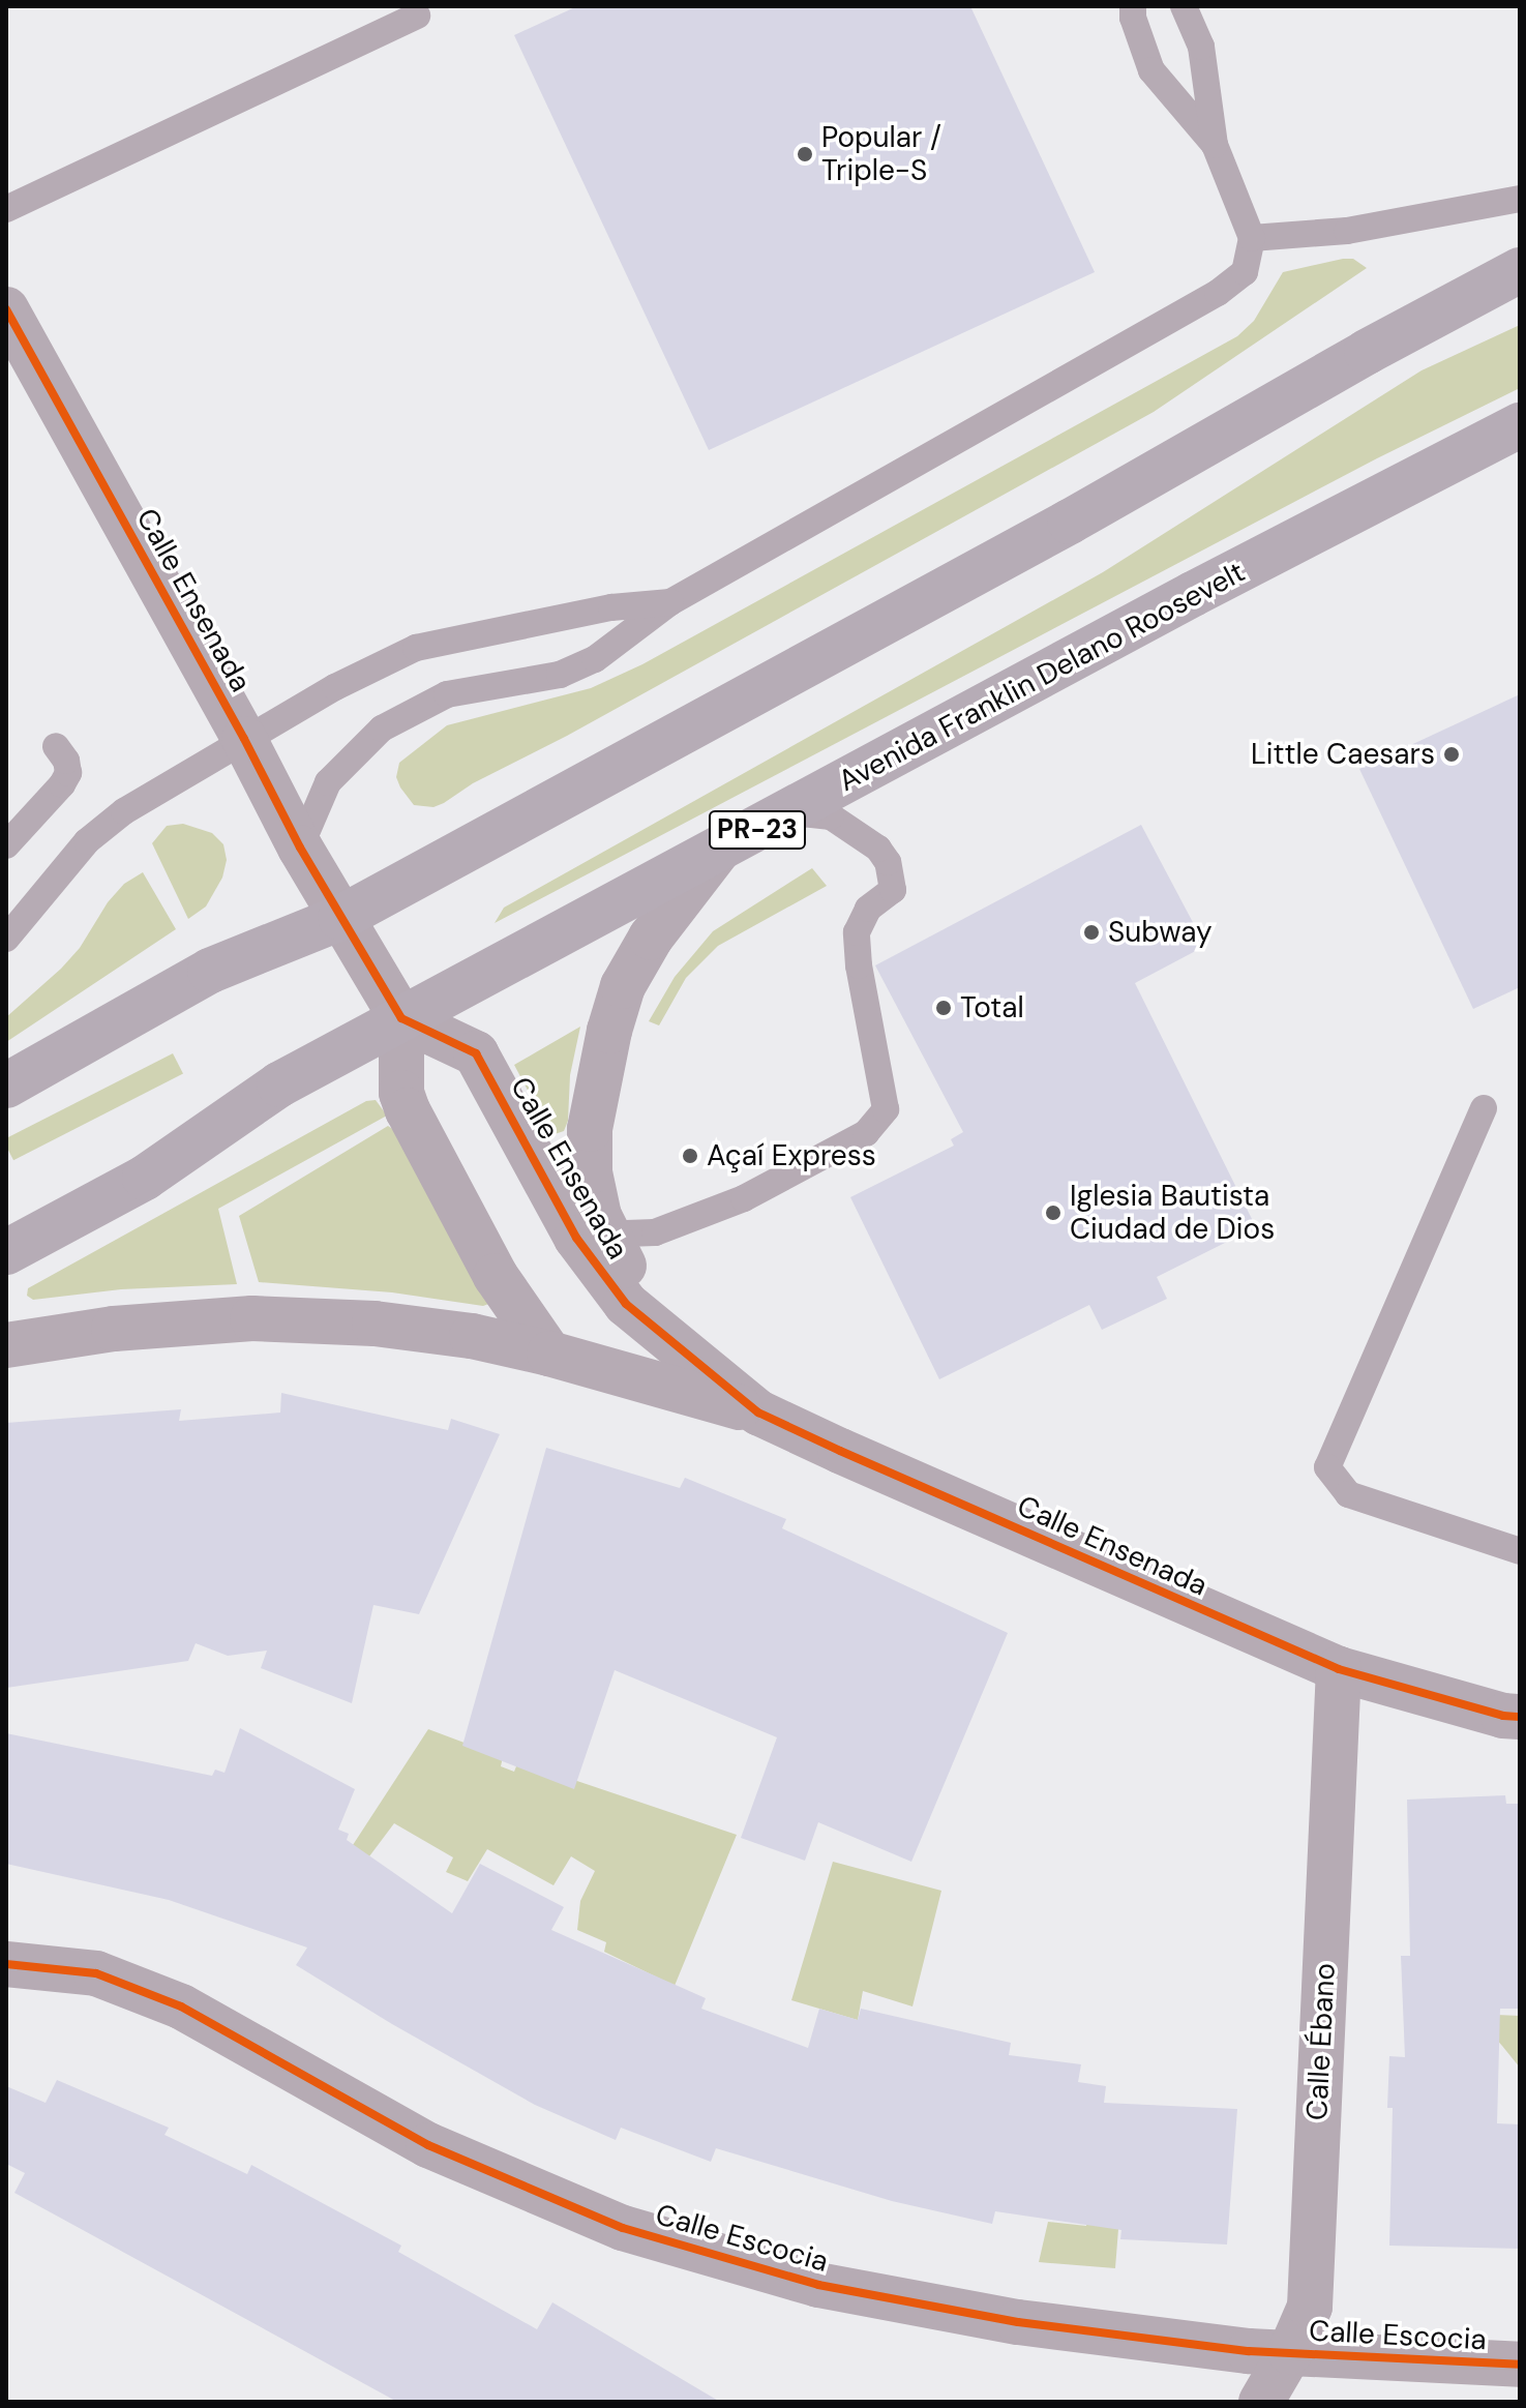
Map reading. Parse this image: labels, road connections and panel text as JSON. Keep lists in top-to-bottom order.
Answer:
{
  "streets": {
    "main road": ["Avenida Franklin Delano Roosevelt", "PR-23"],
    "street": ["Calle Ensenada", "Calle Ébano", "Calle Escocia"]
  },
  "crossings": [
    ["Calle Ensenada", "Avenida Franklin Delano Roosevelt"],
    ["Calle Ensenada", "Calle Ébano"],
    ["Calle Ébano", "Calle Escocia"]
  ],
  "places": [
    "Popular / Triple-S",
    "Little Caesars",
    "Subway",
    "Total",
    "Açaí Express",
    "Iglesia Bautista Ciudad de Dios"
  ]
}
